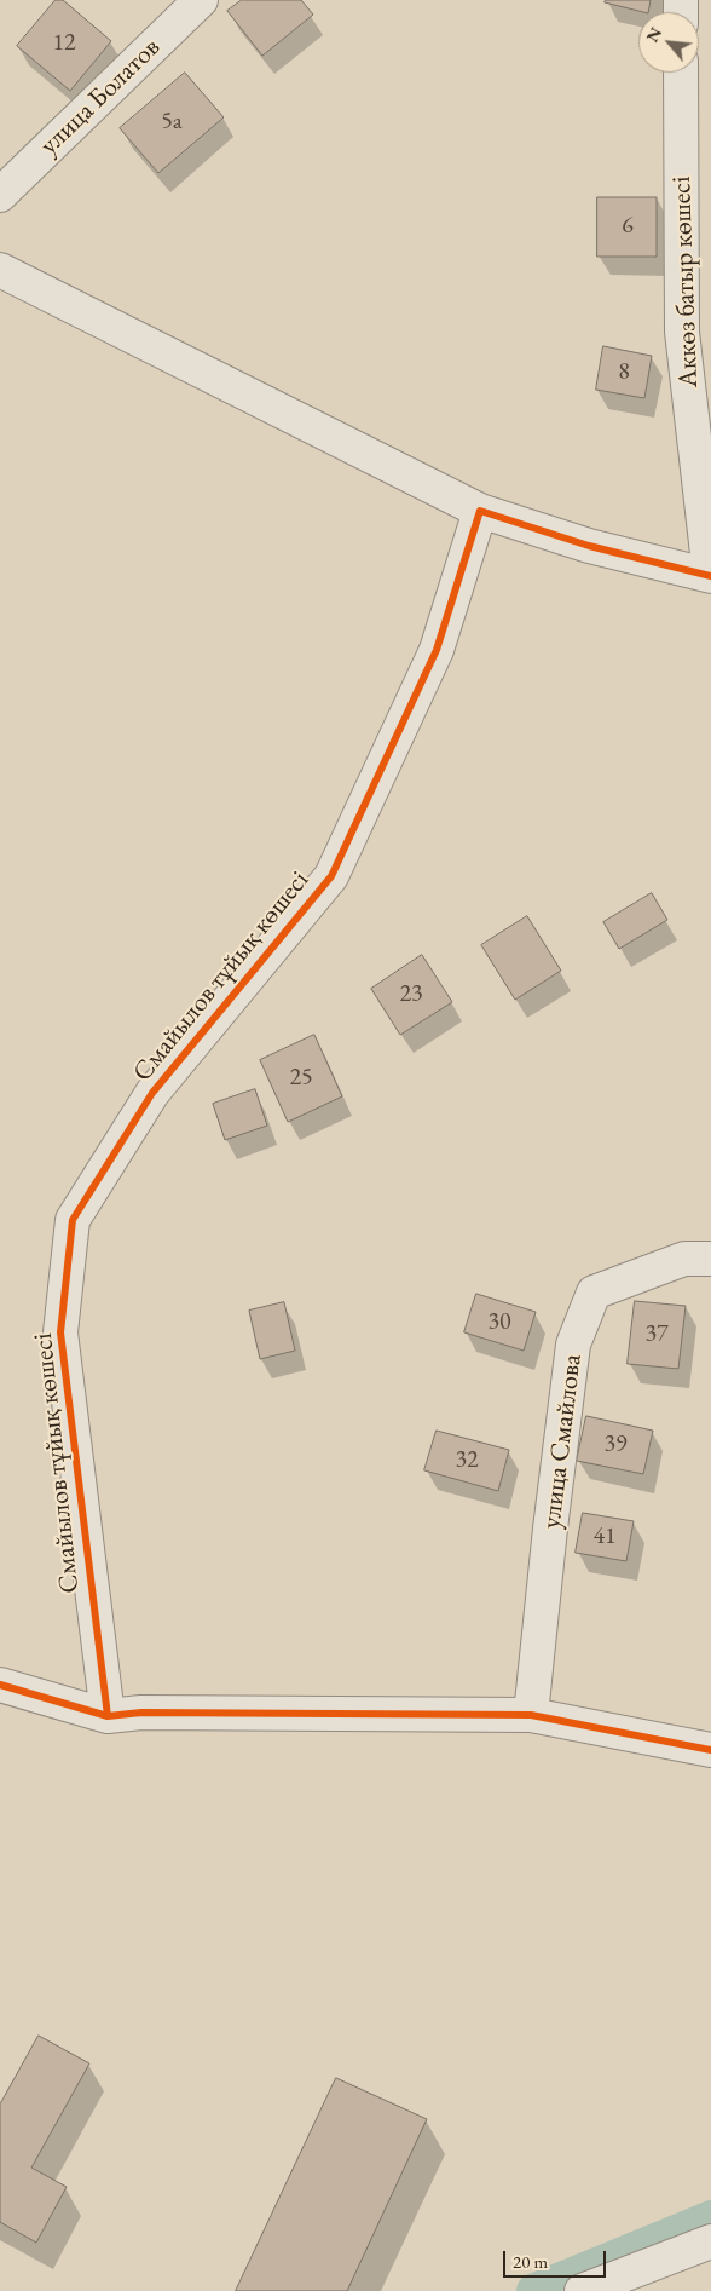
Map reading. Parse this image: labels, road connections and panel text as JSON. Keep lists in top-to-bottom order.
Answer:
{
  "streets": {
    "street": [
      "улица Болатов",
      "Аккөз батыр көшесі",
      "Смайылов тұйық көшесі",
      "улица Смайлова"
    ]
  },
  "house_numbers": [
    "12",
    "5а",
    "6",
    "8",
    "23",
    "25",
    "30",
    "37",
    "39",
    "32",
    "41"
  ],
  "scale_bar": "20 m",
  "north": "top left"
}
